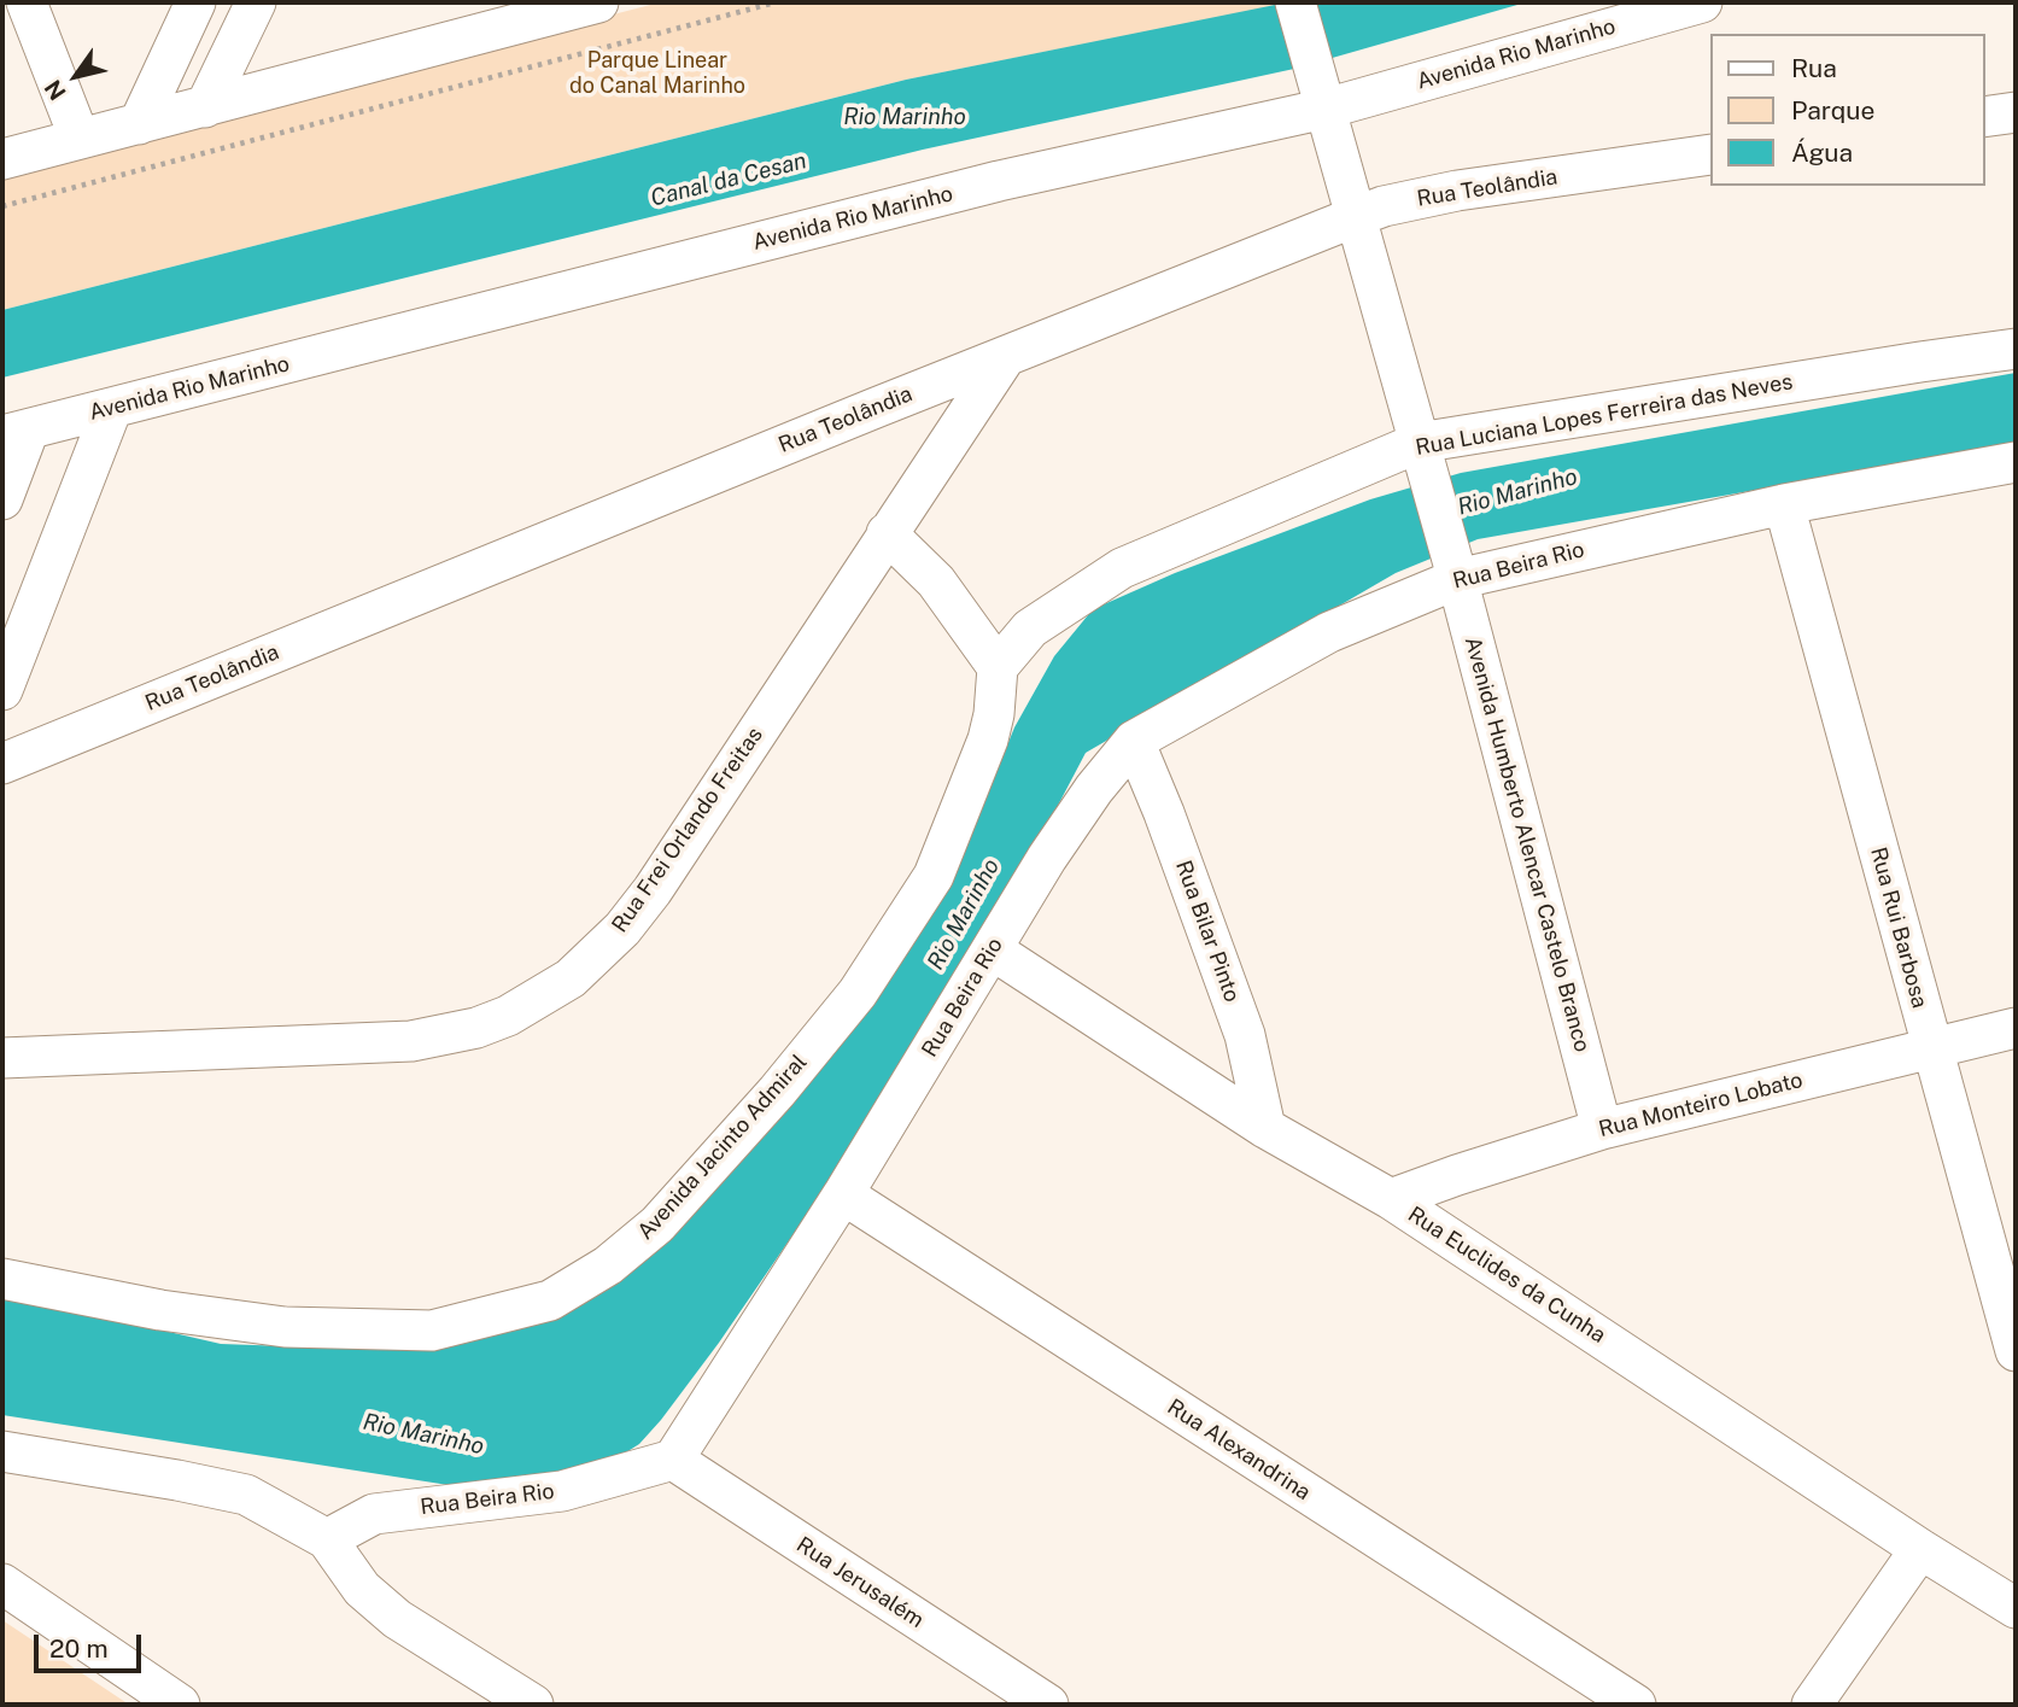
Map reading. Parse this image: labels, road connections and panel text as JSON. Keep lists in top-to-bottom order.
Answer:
{
  "streets": {
    "street": [
      "Avenida Rio Marinho",
      "Rua Teolândia",
      "Rua Luciana Lopes Ferreira das Neves",
      "Rua Beira Rio",
      "Rua Frei Orlando Freitas",
      "Avenida Humberto Alencar Castelo Branco",
      "Rua Rui Barbosa",
      "Rua Bilar Pinto",
      "Rua Monteiro Lobato",
      "Avenida Jacinto Admiral",
      "Rua Euclides da Cunha",
      "Rua Alexandrina",
      "Rua Jerusalém"
    ]
  },
  "crossings": [
    ["Avenida Rio Marinho", "Avenida Humberto Alencar Castelo Branco"],
    ["Rua Teolândia", "Rua Frei Orlando Freitas"],
    ["Rua Teolândia", "Avenida Humberto Alencar Castelo Branco"],
    ["Rua Luciana Lopes Ferreira das Neves", "Avenida Humberto Alencar Castelo Branco"],
    ["Rua Luciana Lopes Ferreira das Neves", "Avenida Jacinto Admiral"],
    ["Rua Beira Rio", "Avenida Humberto Alencar Castelo Branco"],
    ["Rua Beira Rio", "Rua Rui Barbosa"],
    ["Rua Beira Rio", "Rua Bilar Pinto"],
    ["Rua Beira Rio", "Rua Euclides da Cunha"],
    ["Rua Beira Rio", "Rua Alexandrina"],
    ["Rua Beira Rio", "Rua Jerusalém"],
    ["Avenida Humberto Alencar Castelo Branco", "Rua Monteiro Lobato"],
    ["Rua Rui Barbosa", "Rua Monteiro Lobato"],
    ["Rua Bilar Pinto", "Rua Euclides da Cunha"],
    ["Rua Monteiro Lobato", "Rua Euclides da Cunha"]
  ],
  "water": ["Rio Marinho", "Canal da Cesan"],
  "parks": ["Parque Linear do Canal Marinho"],
  "legend": ["Rua", "Parque", "Água"],
  "scale_bar": "20 m",
  "north": "bottom left"
}
